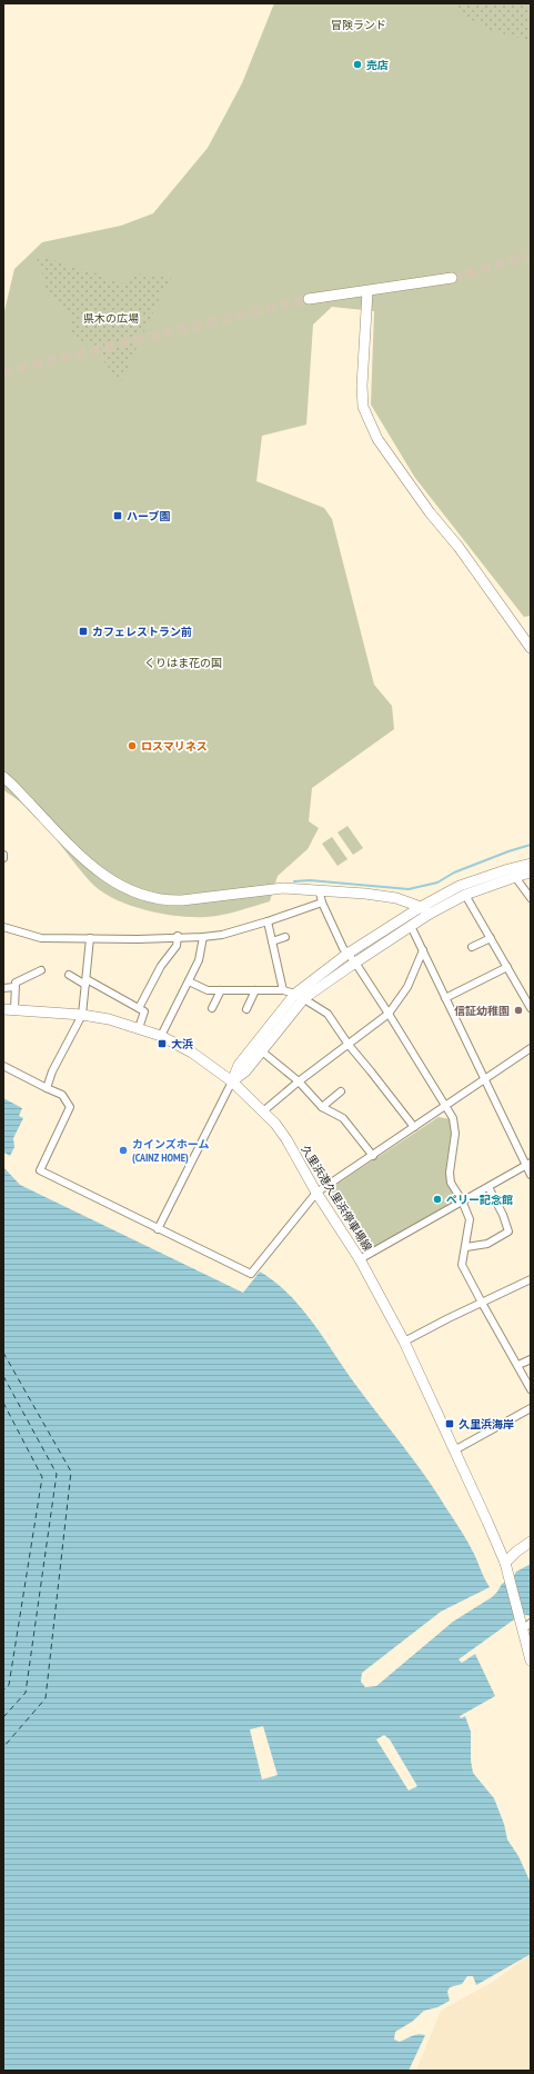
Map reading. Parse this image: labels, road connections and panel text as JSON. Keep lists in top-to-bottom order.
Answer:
{
  "streets": {
    "street": ["久里浜港久里浜停車場線"]
  },
  "parks": ["冒険ランド", "県木の広場", "くりはま花の国"],
  "places": {
    "other": [
      "売店",
      "ロスマリネス",
      "信証幼稚園",
      "カインズホーム (CAINZ HOME)",
      "ペリー記念館"
    ],
    "transit": [
      "ハーブ園",
      "カフェレストラン前",
      "大浜",
      "久里浜海岸"
    ]
  }
}
